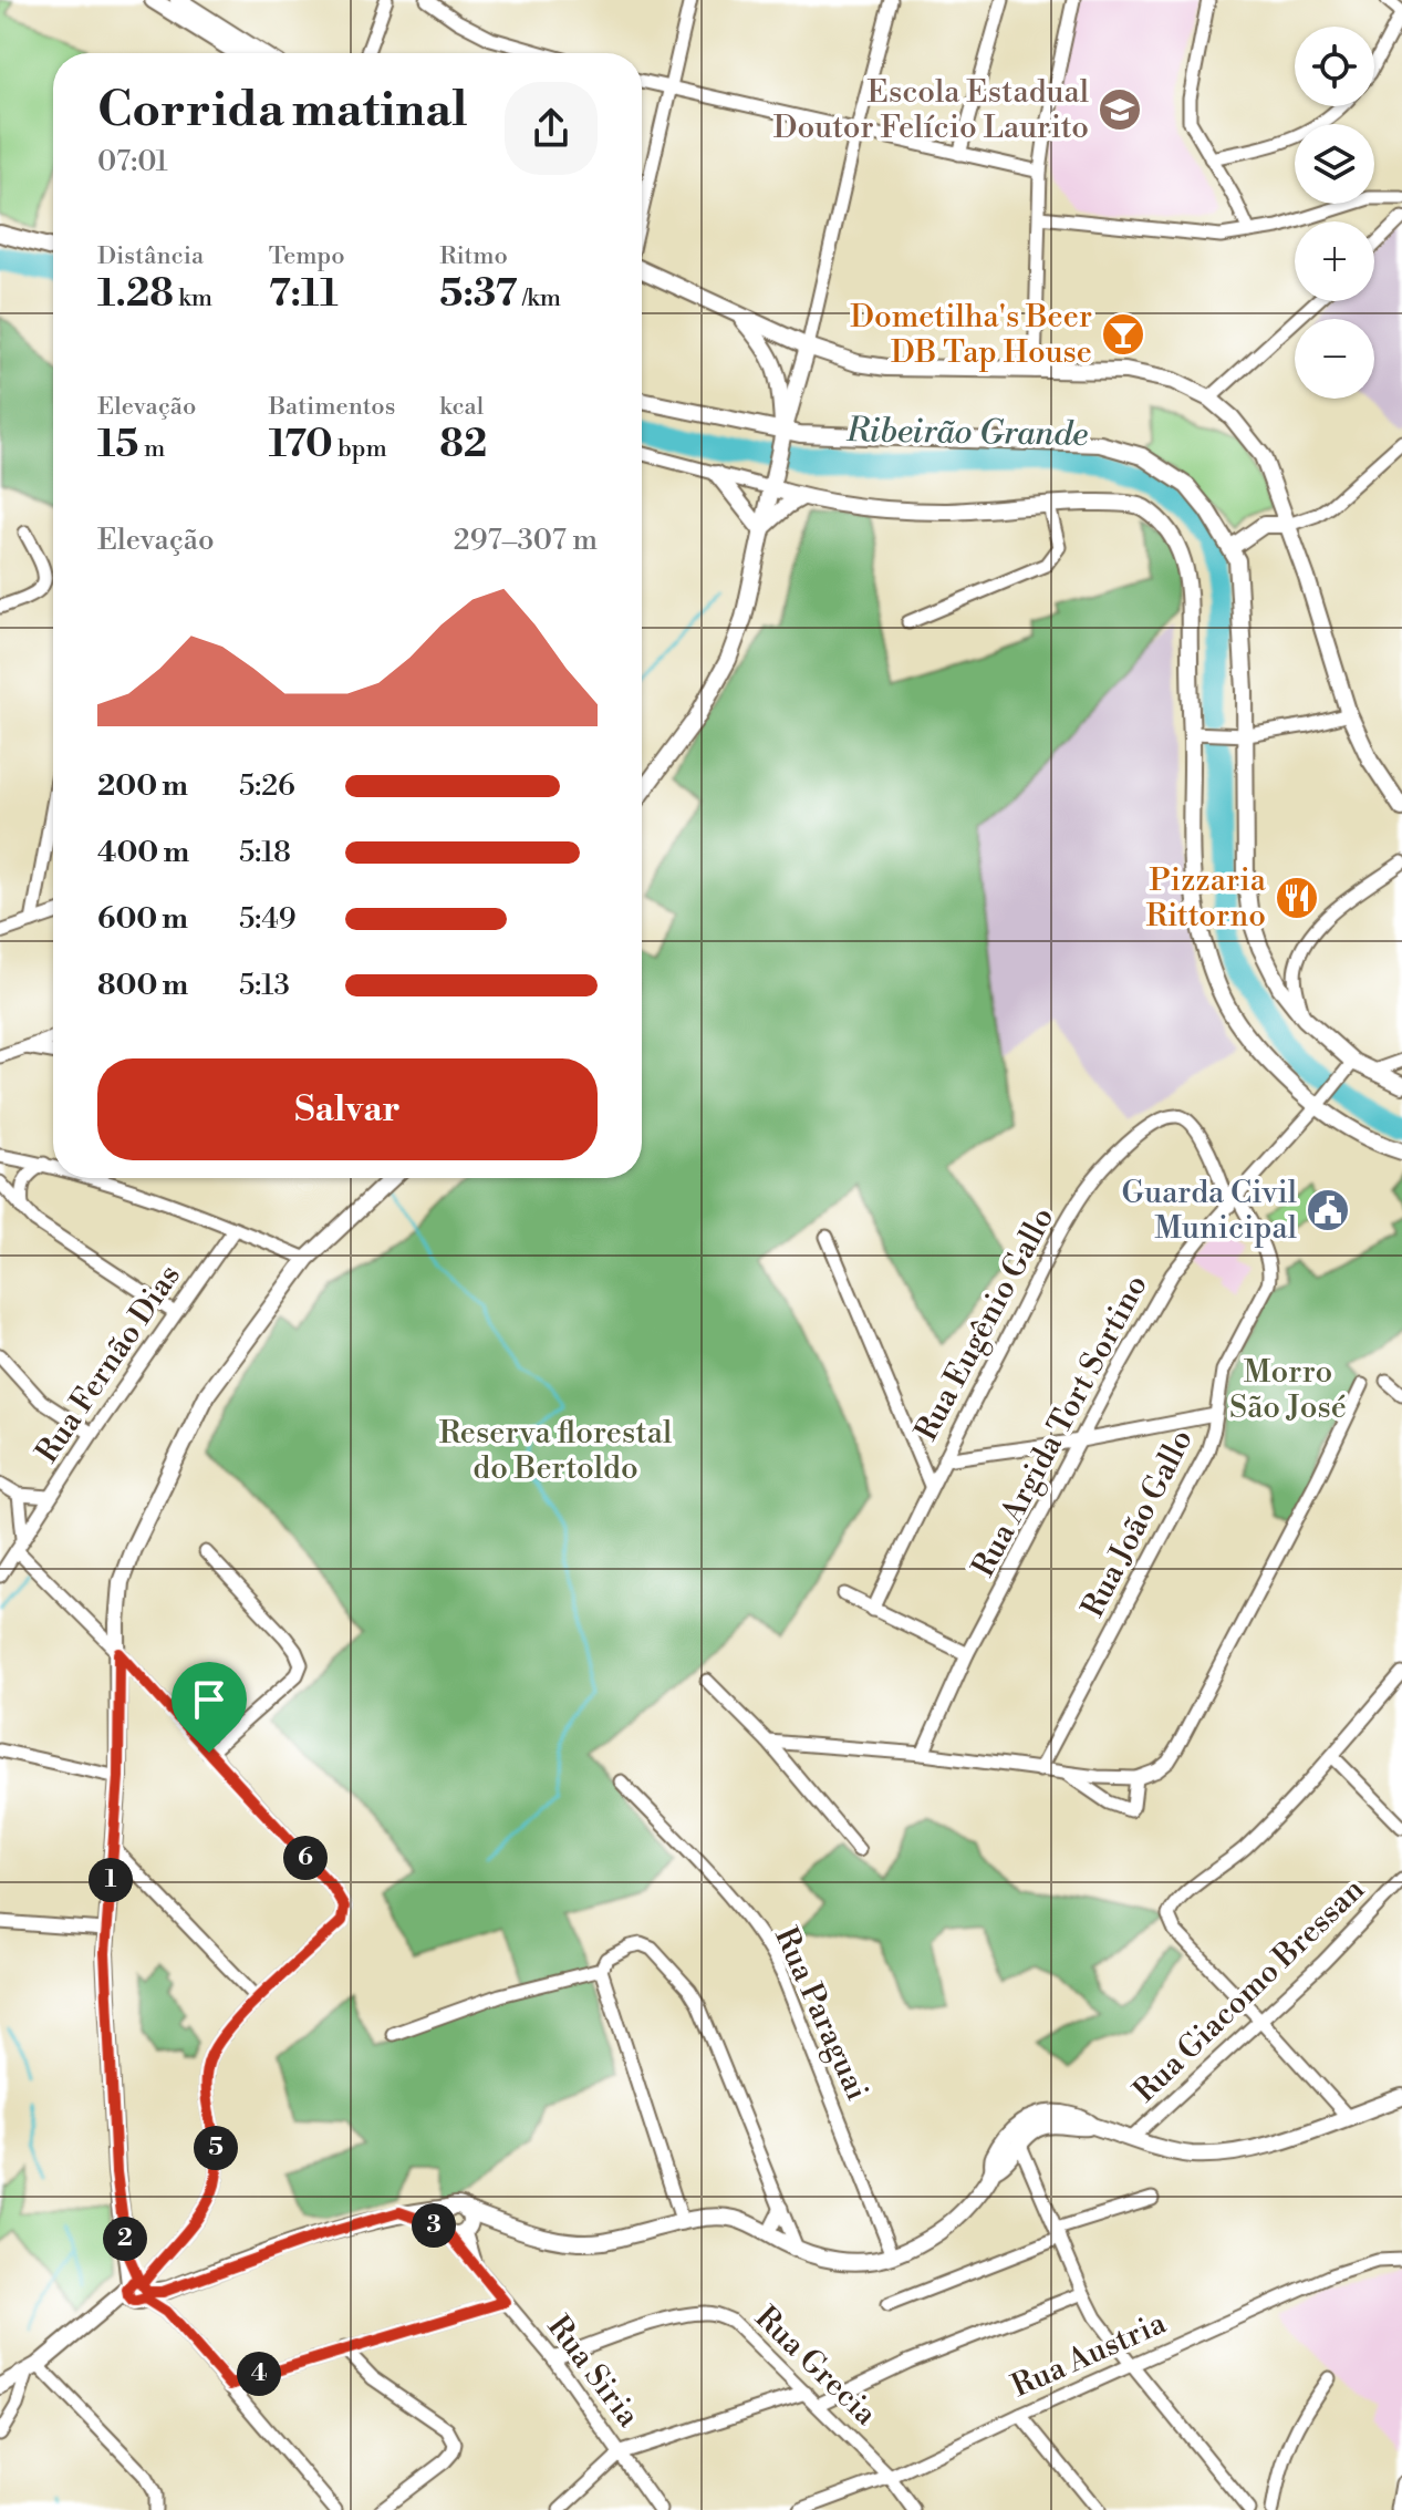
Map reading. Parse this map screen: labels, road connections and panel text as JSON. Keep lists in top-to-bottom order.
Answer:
{
  "streets": {
    "street": [
      "Rua Eugênio Gallo",
      "Rua Fernão Dias",
      "Rua Argida Tort Sortino",
      "Rua João Gallo",
      "Rua Giacomo Bressan",
      "Rua Paraguai",
      "Rua Austria",
      "Rua Grecia",
      "Rua Siria"
    ]
  },
  "crossings": [
    ["Rua Eugênio Gallo", "Rua João Gallo"],
    ["Rua Argida Tort Sortino", "Rua João Gallo"],
    ["Rua Austria", "Rua Grecia"],
    ["Rua Grecia", "Rua Siria"]
  ],
  "water": ["Ribeirão Grande"],
  "parks": ["Morro São José", "Reserva florestal do Bertoldo"],
  "places": {
    "school or university": ["Escola Estadual Doutor Felício Laurito"],
    "bar": ["Dometilha's Beer DB Tap House"],
    "restaurant": ["Pizzaria Rittorno"],
    "public building": ["Guarda Civil Municipal"]
  },
  "page": {
    "map_buttons": ["+", "−"],
    "heading": ["Corrida matinal", "07:01"],
    "stats": [
      ["Distância", "1.28 km"],
      ["Tempo", "7:11"],
      ["Ritmo", "5:37 /km"],
      ["Elevação", "15 m"],
      ["Batimentos", "170 bpm"],
      ["kcal", "82"]
    ],
    "chart": ["Elevação", "297–307 m"],
    "list": [
      {
        "name": "200 m",
        "note": "5:26"
      },
      {
        "name": "400 m",
        "note": "5:18"
      },
      {
        "name": "600 m",
        "note": "5:49"
      },
      {
        "name": "800 m",
        "note": "5:13"
      }
    ],
    "buttons": "Salvar",
    "pins": [
      "6",
      "1",
      "5",
      "3",
      "2",
      "4"
    ]
  }
}
